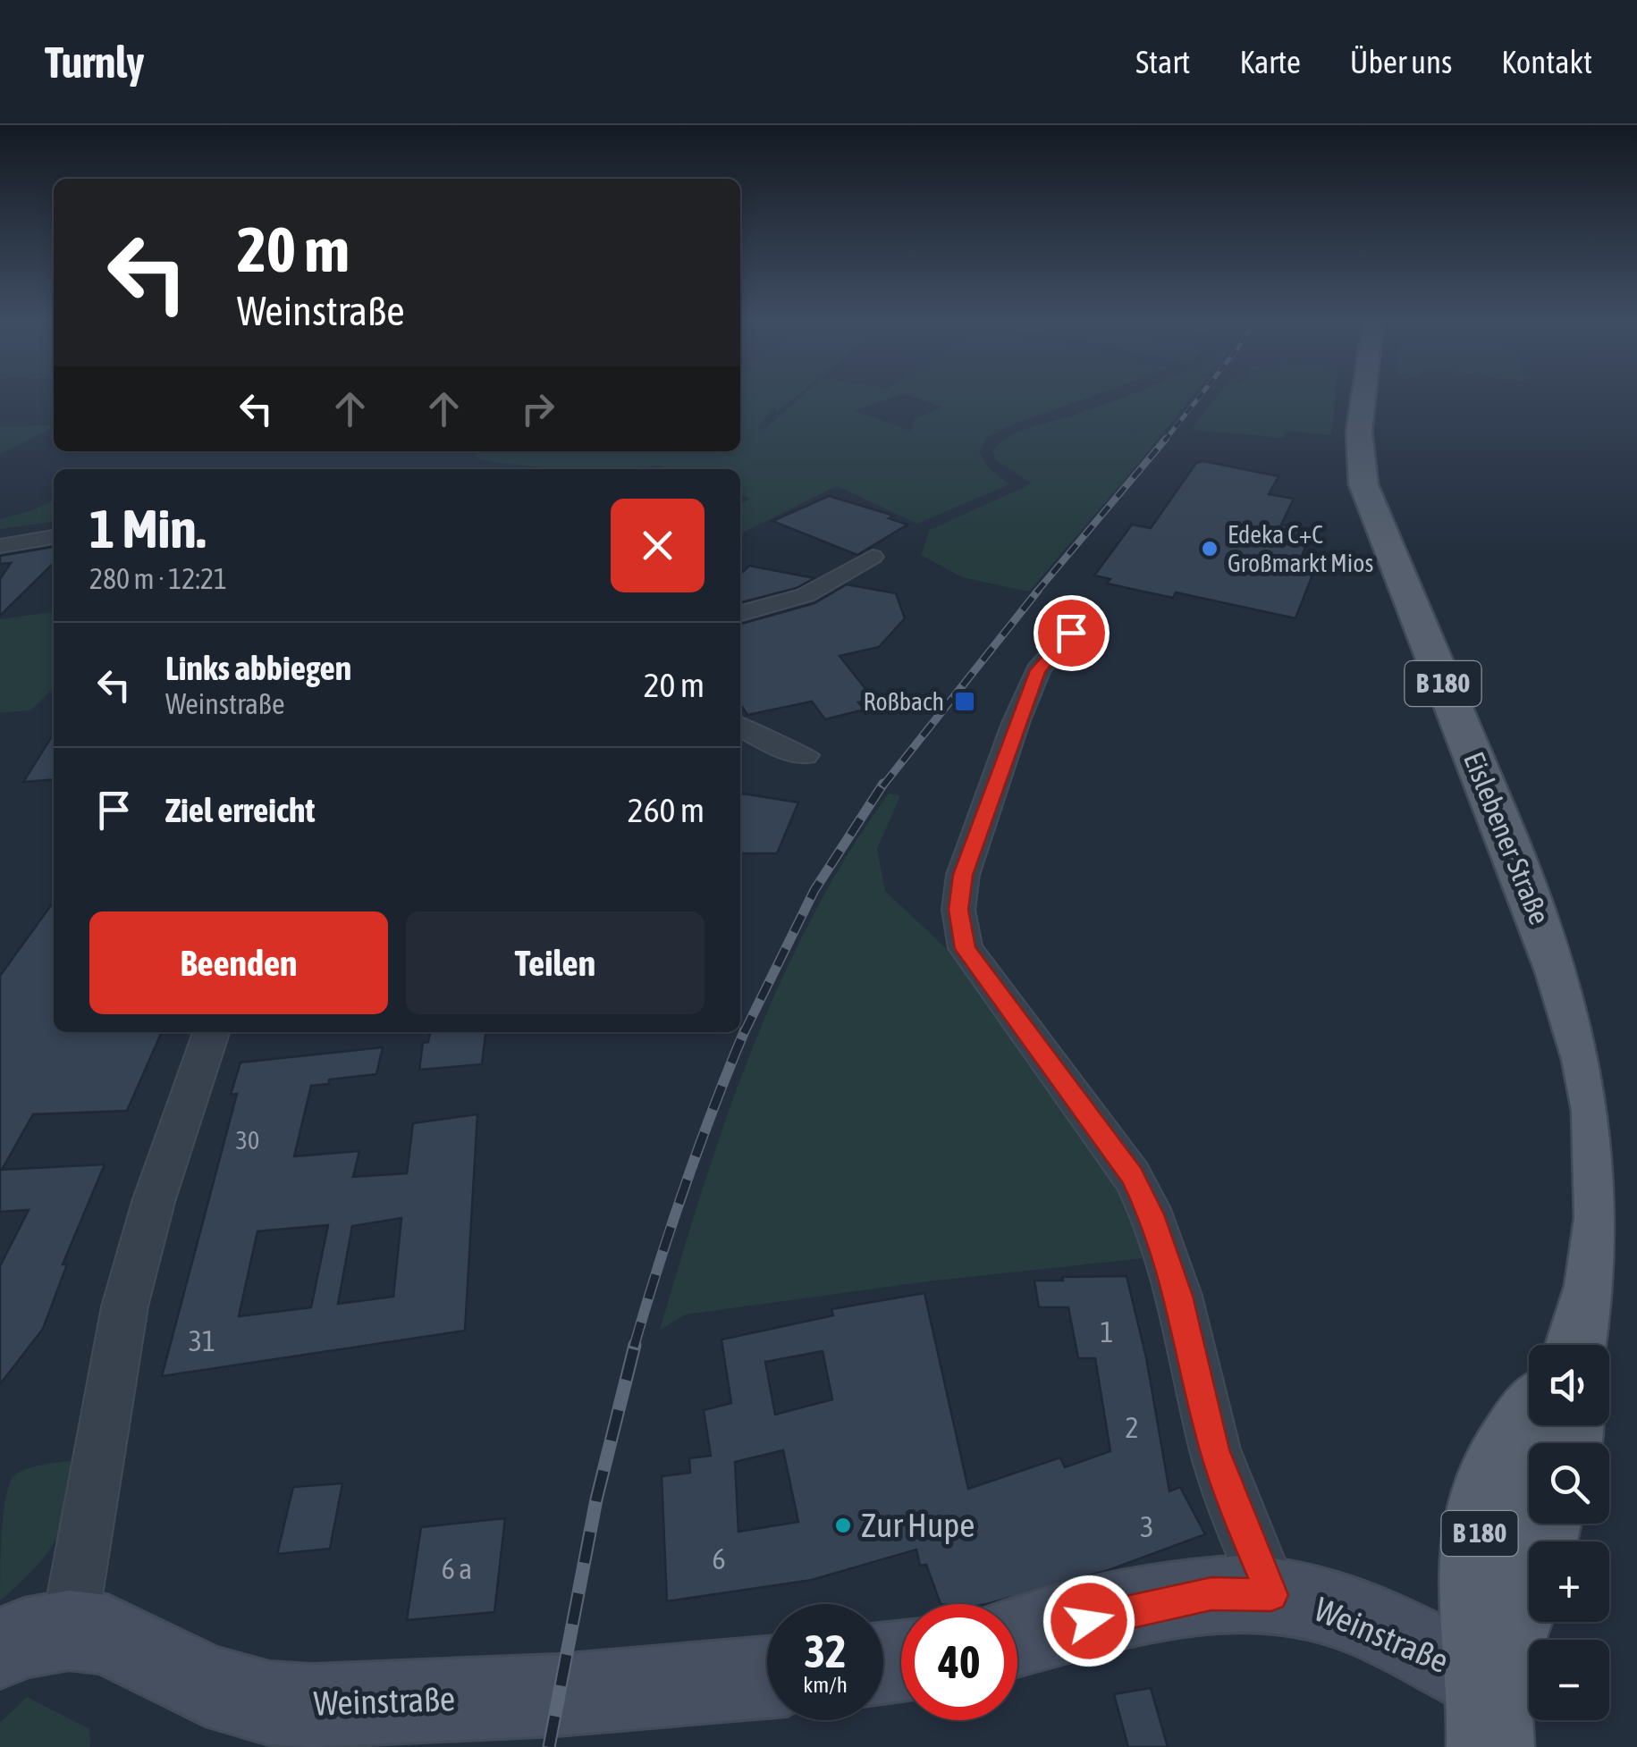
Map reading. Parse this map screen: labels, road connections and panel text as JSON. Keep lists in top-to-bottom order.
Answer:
{
  "streets": {
    "main road": ["B 180", "Eislebener Straße"],
    "street": ["Weinstraße"]
  },
  "crossings": [
    ["B 180", "Eislebener Straße"],
    ["B 180", "Weinstraße"],
    ["Eislebener Straße", "Weinstraße"]
  ],
  "places": {
    "other": ["Edeka C+C Großmarkt Mios", "Zur Hupe"],
    "transit": ["Roßbach"]
  },
  "house_numbers": [
    "30",
    "1",
    "31",
    "2",
    "3",
    "6",
    "6 a"
  ],
  "page": {
    "header": "Turnly",
    "nav": [
      "Start",
      "Karte",
      "Über uns",
      "Kontakt"
    ],
    "turn": ["20 m", "Weinstraße"],
    "heading": ["1 Min.", "280 m · 12:21"],
    "list": [
      {
        "name": "Links abbiegen",
        "note": "Weinstraße",
        "value": "20 m"
      },
      {
        "name": "Ziel erreicht",
        "value": "260 m"
      }
    ],
    "buttons": ["Beenden", "Teilen"],
    "map_buttons": ["+", "−"],
    "speed": "32 km/h",
    "limit": "40"
  }
}
